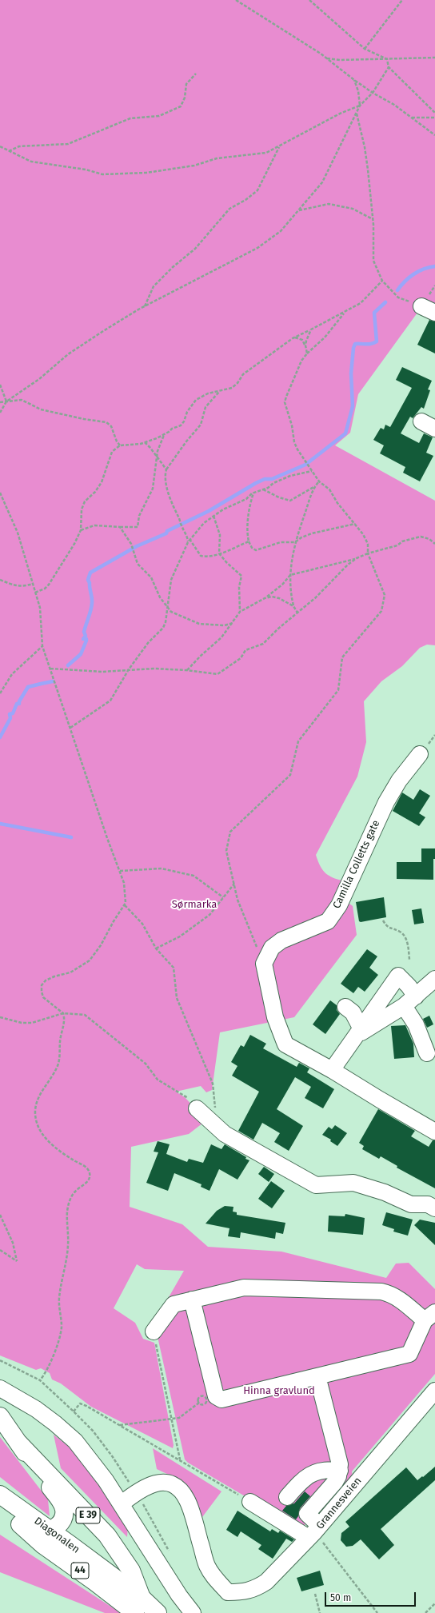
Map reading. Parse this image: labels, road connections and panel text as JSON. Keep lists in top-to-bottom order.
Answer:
{
  "streets": {
    "main road": ["E 39", "Diagonalen", "44"],
    "street": ["Camilla Colletts gate", "Grannesveien"]
  },
  "crossings": [
    ["E 39", "Diagonalen"]
  ],
  "parks": ["Sørmarka", "Hinna gravlund"],
  "scale_bar": "50 m"
}
